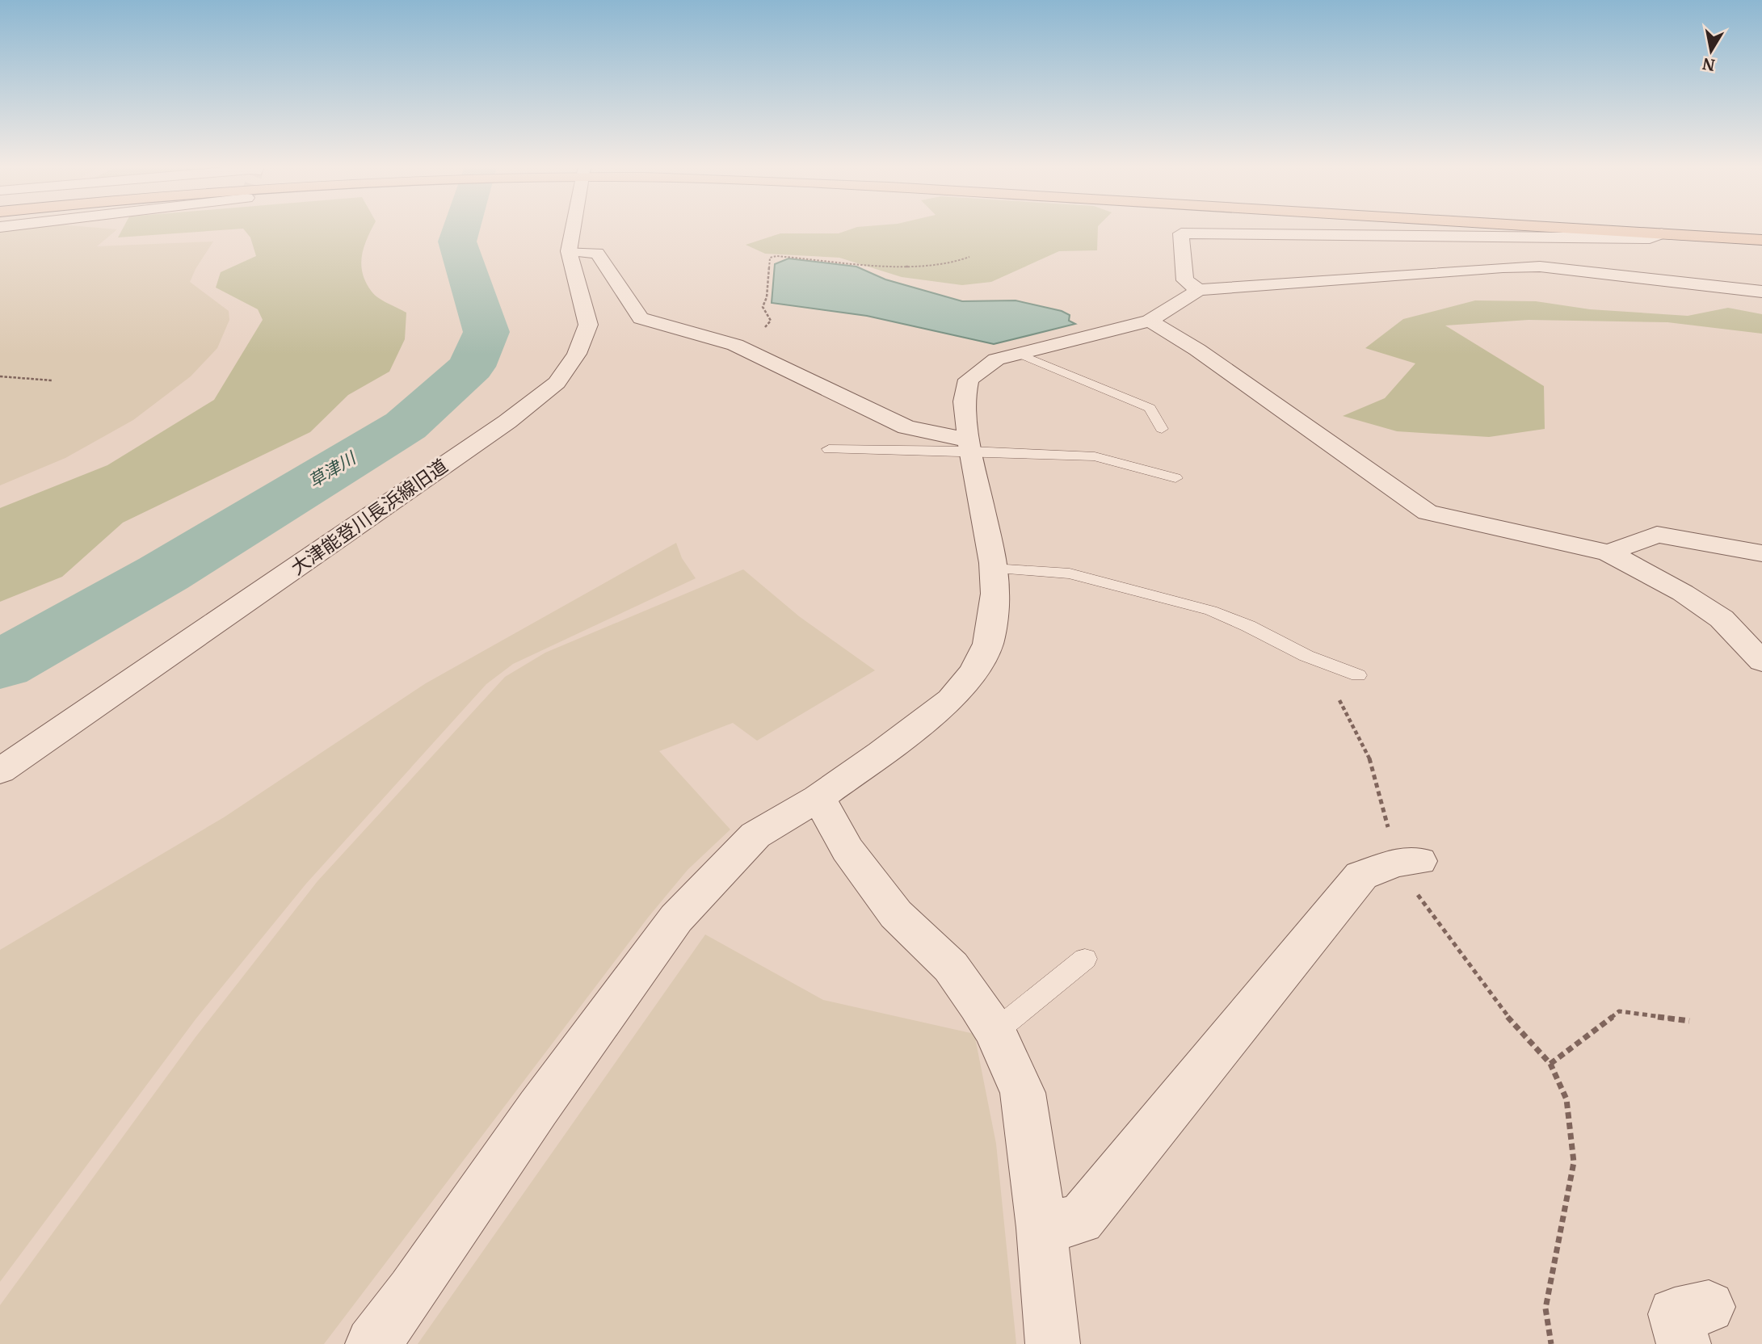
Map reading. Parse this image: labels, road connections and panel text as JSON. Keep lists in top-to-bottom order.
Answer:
{
  "streets": {
    "street": ["大津能登川長浜線旧道"]
  },
  "water": ["草津川"],
  "north": "bottom"
}
